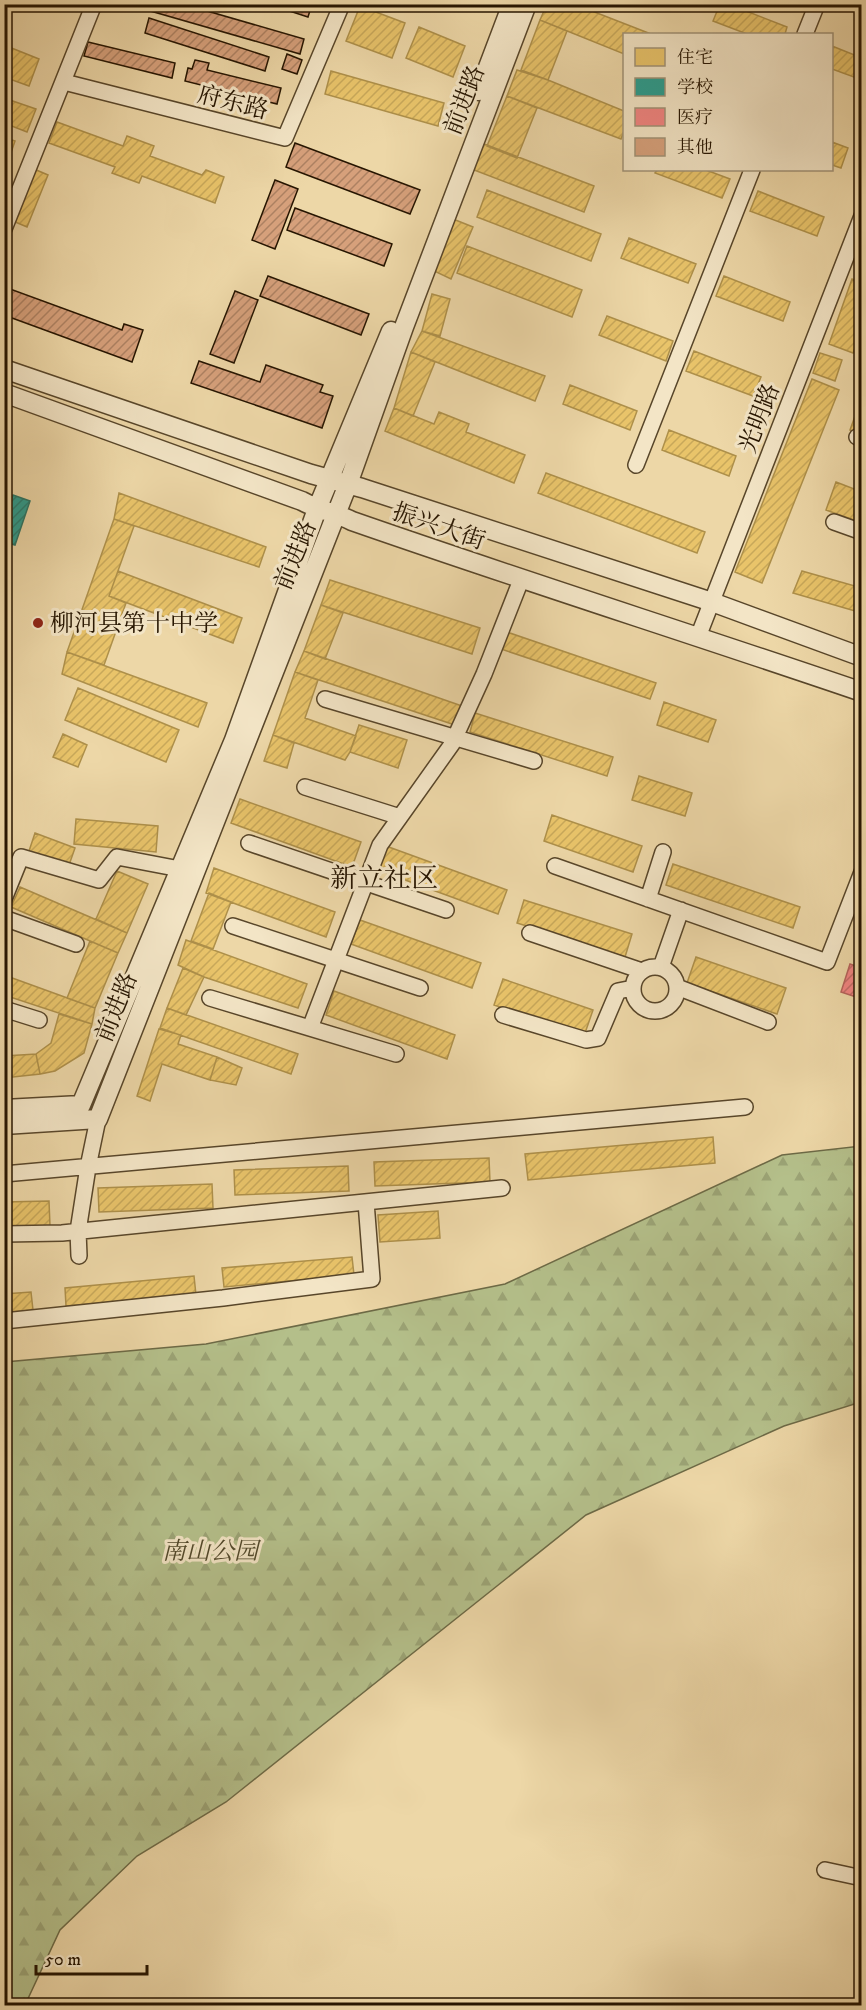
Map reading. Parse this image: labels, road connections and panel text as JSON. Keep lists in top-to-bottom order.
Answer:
{
  "streets": {
    "street": [
      "前进路",
      "府东路",
      "光明路",
      "振兴大街"
    ]
  },
  "crossings": [
    ["前进路", "振兴大街"],
    ["光明路", "振兴大街"]
  ],
  "districts": ["新立社区"],
  "parks": ["南山公园"],
  "places": ["柳河县第十中学"],
  "legend": [
    "住宅",
    "学校",
    "医疗",
    "其他"
  ],
  "scale_bar": "50 m"
}
